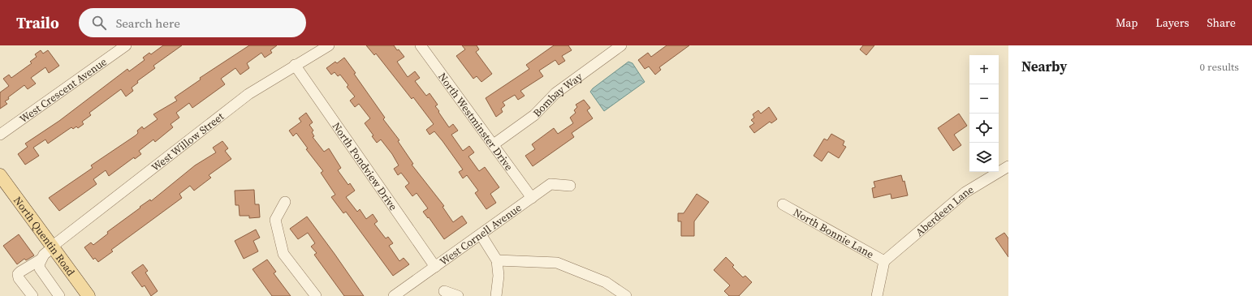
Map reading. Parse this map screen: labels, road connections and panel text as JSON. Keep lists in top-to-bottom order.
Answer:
{
  "streets": {
    "main road": ["North Quentin Road"],
    "street": [
      "West Crescent Avenue",
      "Bombay Way",
      "North Westminster Drive",
      "West Willow Street",
      "North Pondview Drive",
      "Aberdeen Lane",
      "North Bonnie Lane",
      "West Cornell Avenue"
    ]
  },
  "crossings": [
    ["Bombay Way", "North Westminster Drive"],
    ["North Westminster Drive", "West Cornell Avenue"],
    ["West Willow Street", "North Pondview Drive"],
    ["West Willow Street", "North Quentin Road"],
    ["North Pondview Drive", "West Cornell Avenue"],
    ["Aberdeen Lane", "North Bonnie Lane"]
  ],
  "page": {
    "header": "Trailo",
    "search": "Search here",
    "nav": ["Map", "Layers", "Share"],
    "heading": ["Nearby", "0 results"],
    "map_buttons": ["+", "−"]
  }
}
